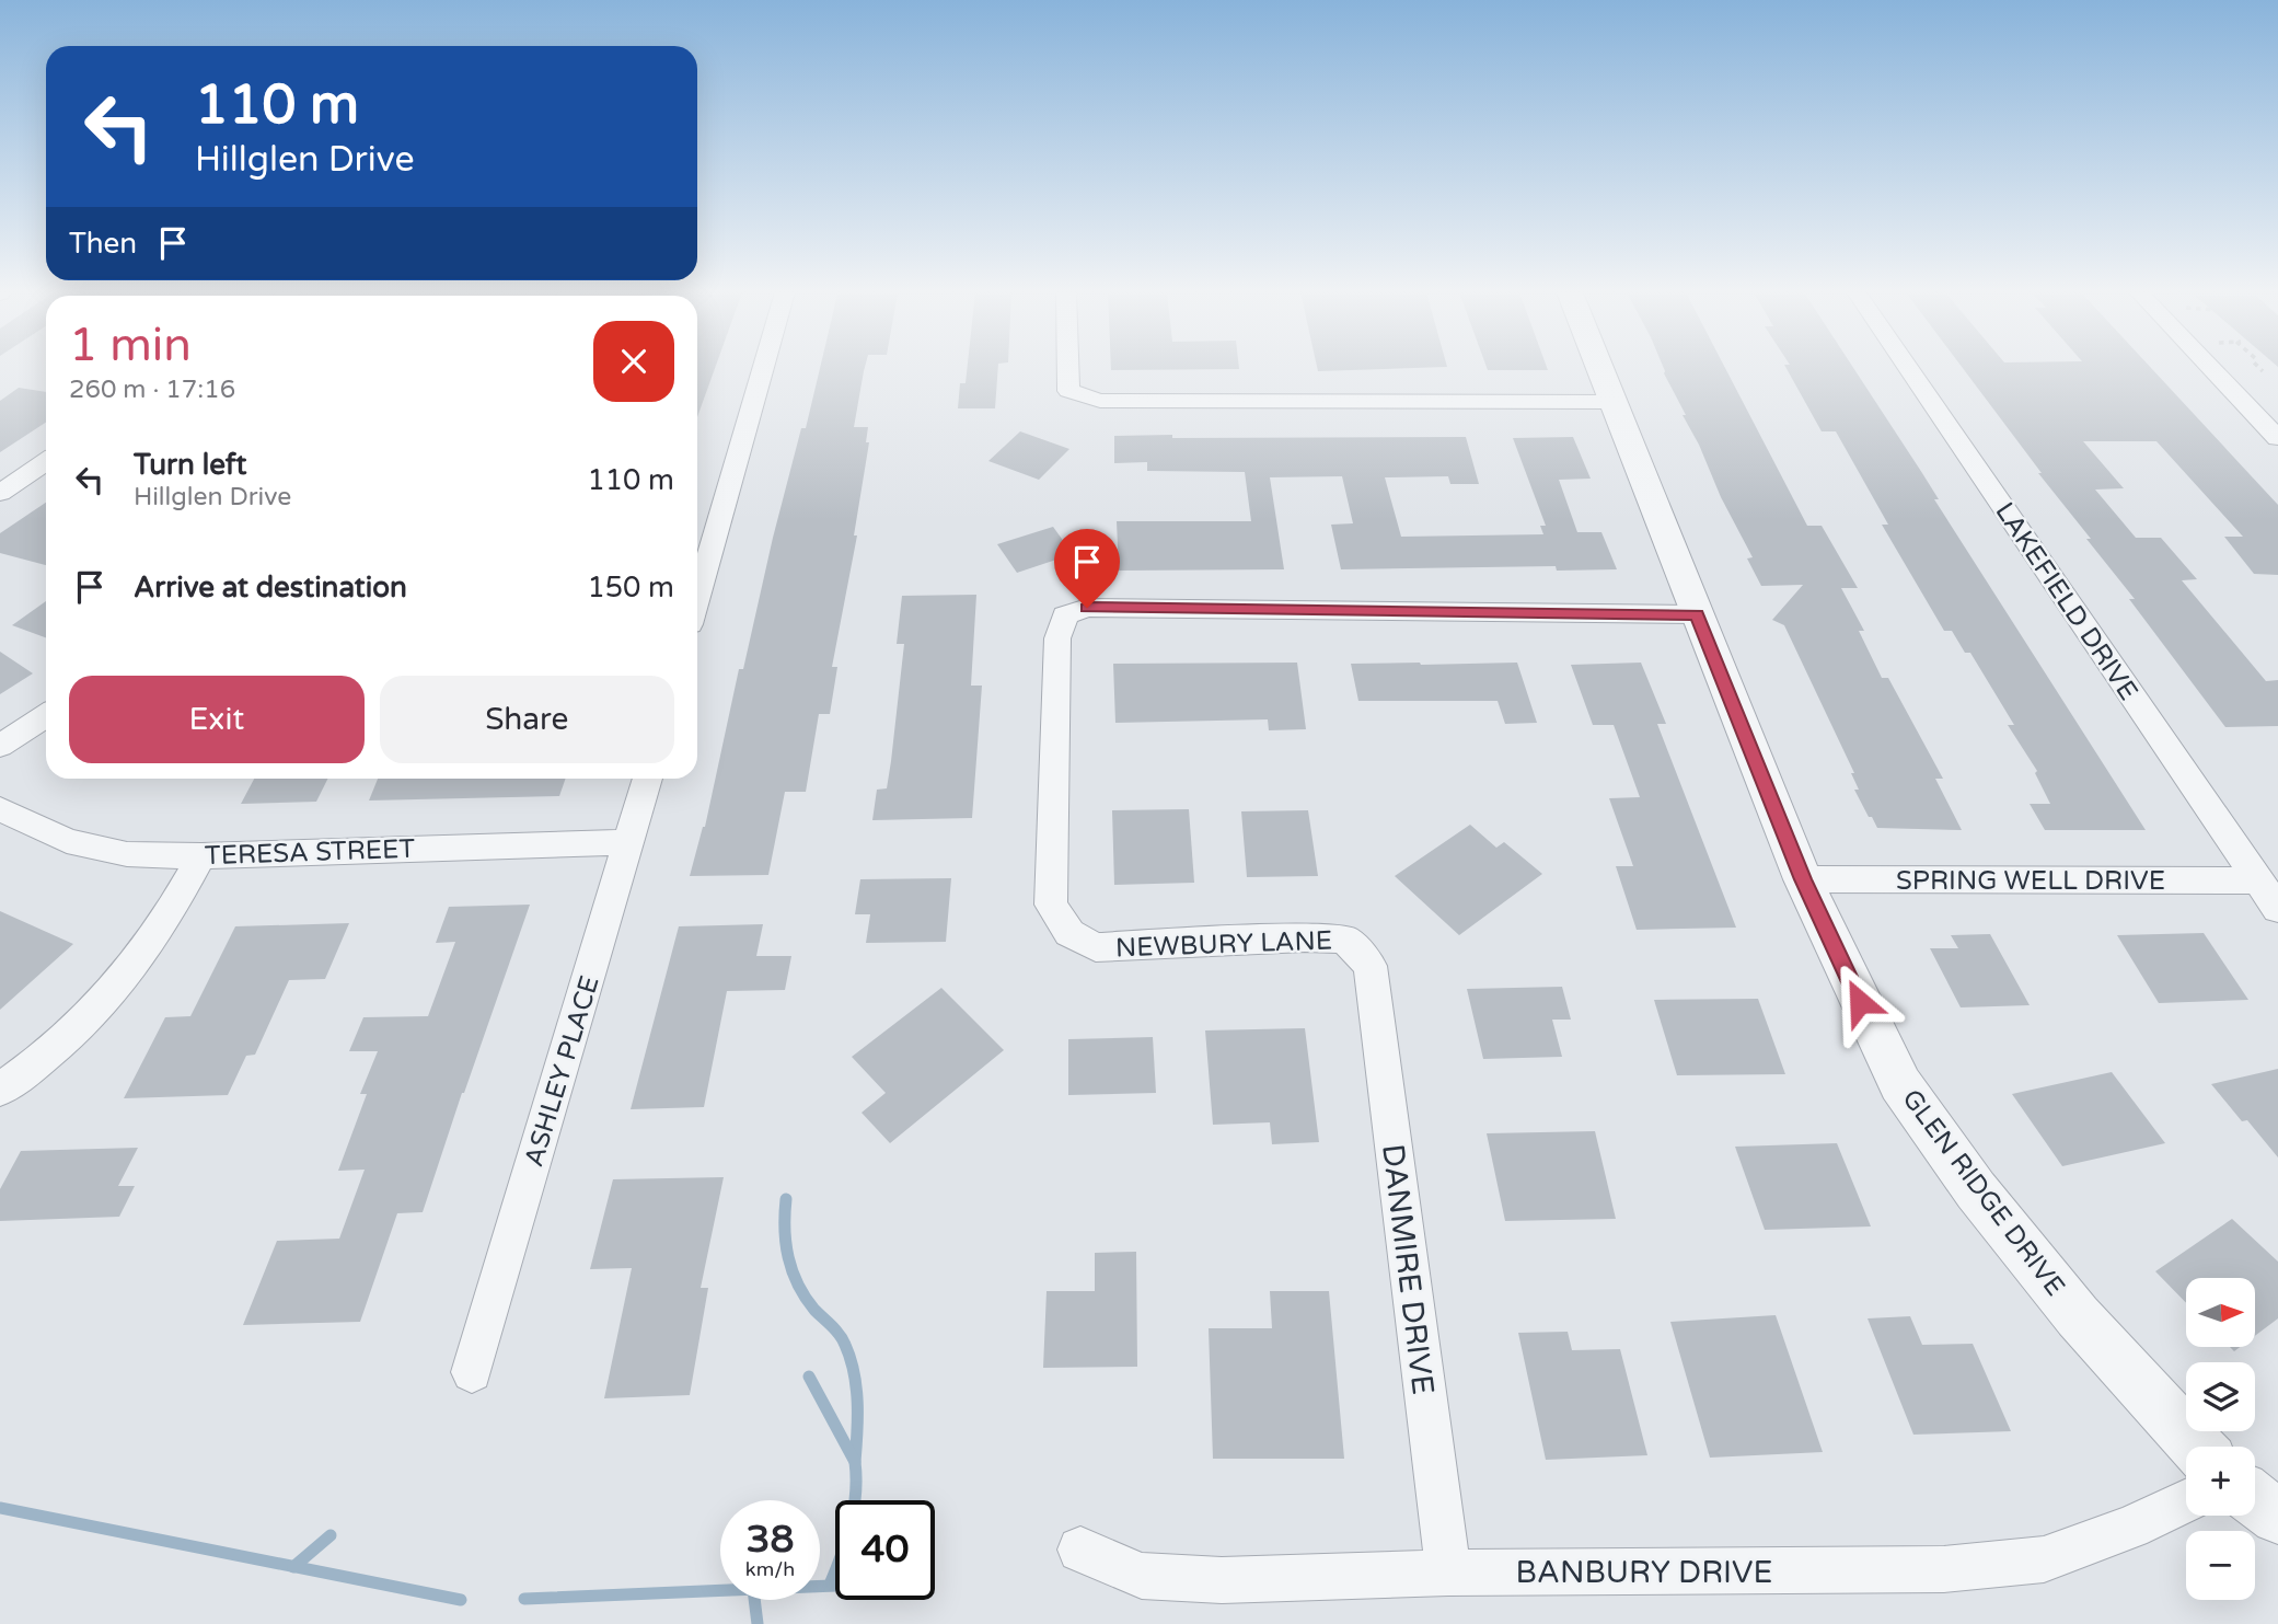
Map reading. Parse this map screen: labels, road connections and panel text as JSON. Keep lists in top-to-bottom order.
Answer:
{
  "streets": {
    "street": [
      "LAKEFIELD DRIVE",
      "TERESA STREET",
      "SPRING WELL DRIVE",
      "NEWBURY LANE",
      "ASHLEY PLACE",
      "GLEN RIDGE DRIVE",
      "DANMIRE DRIVE",
      "BANBURY DRIVE"
    ]
  },
  "crossings": [
    ["LAKEFIELD DRIVE", "SPRING WELL DRIVE"],
    ["TERESA STREET", "ASHLEY PLACE"],
    ["SPRING WELL DRIVE", "GLEN RIDGE DRIVE"],
    ["NEWBURY LANE", "GLEN RIDGE DRIVE"],
    ["NEWBURY LANE", "DANMIRE DRIVE"],
    ["DANMIRE DRIVE", "BANBURY DRIVE"]
  ],
  "north": "right",
  "page": {
    "turn": ["110 m", "Hillglen Drive"],
    "then": "Then",
    "heading": ["1 min", "260 m · 17:16"],
    "list": [
      {
        "name": "Turn left",
        "note": "Hillglen Drive",
        "value": "110 m"
      },
      {
        "name": "Arrive at destination",
        "value": "150 m"
      }
    ],
    "buttons": ["Exit", "Share"],
    "map_buttons": ["+", "−"],
    "speed": "38 km/h",
    "limit": "40"
  }
}
